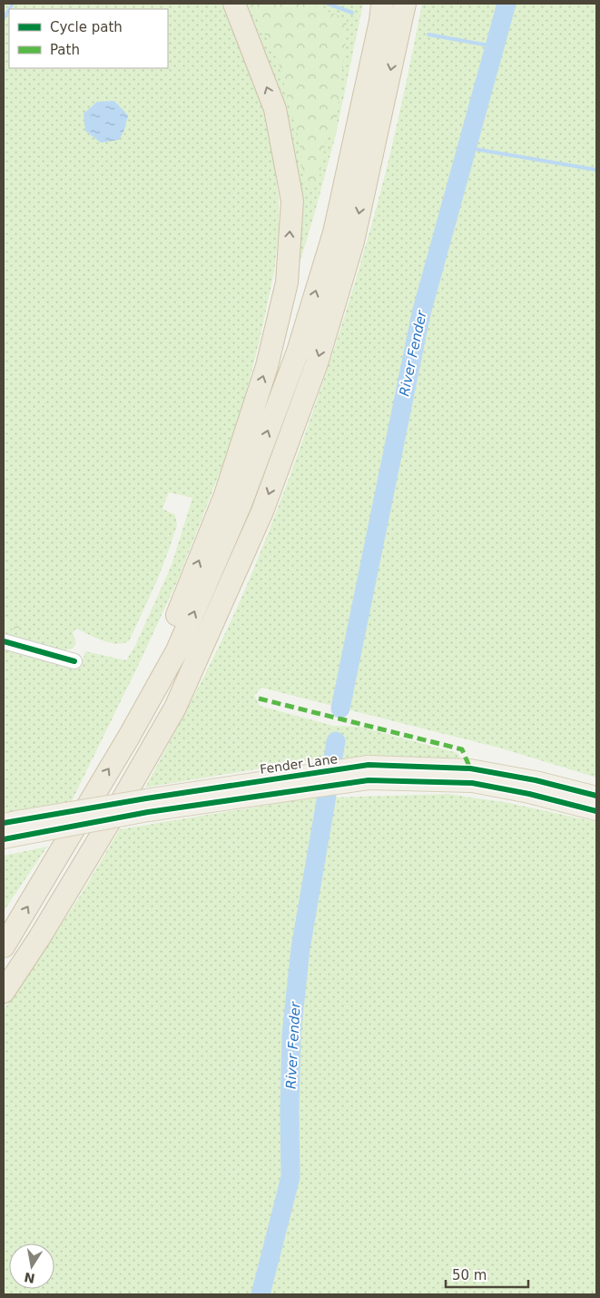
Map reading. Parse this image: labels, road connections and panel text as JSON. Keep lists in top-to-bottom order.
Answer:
{
  "streets": {
    "main road": ["Fender Lane"]
  },
  "water": ["River Fender"],
  "legend": ["Cycle path", "Path"],
  "scale_bar": "50 m",
  "north": "bottom"
}
